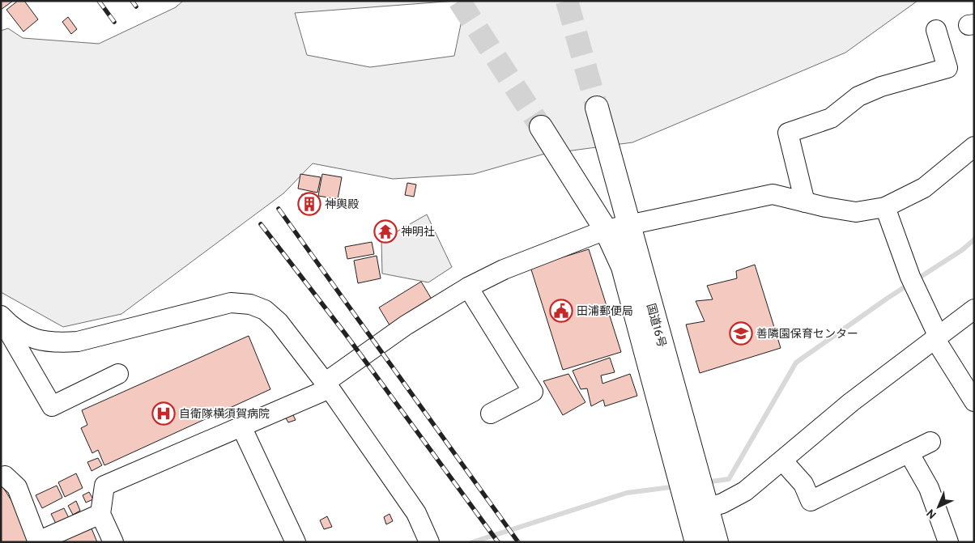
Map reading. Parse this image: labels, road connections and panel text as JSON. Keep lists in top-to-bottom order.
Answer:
{
  "streets": {
    "highway": ["国道16号"]
  },
  "places": {
    "building": ["神輿殿"],
    "temple": ["神明社"],
    "public building": ["田浦郵便局"],
    "school or university": ["善隣園保育センター"],
    "hospital": ["自衛隊横須賀病院"]
  },
  "north": "bottom left"
}
